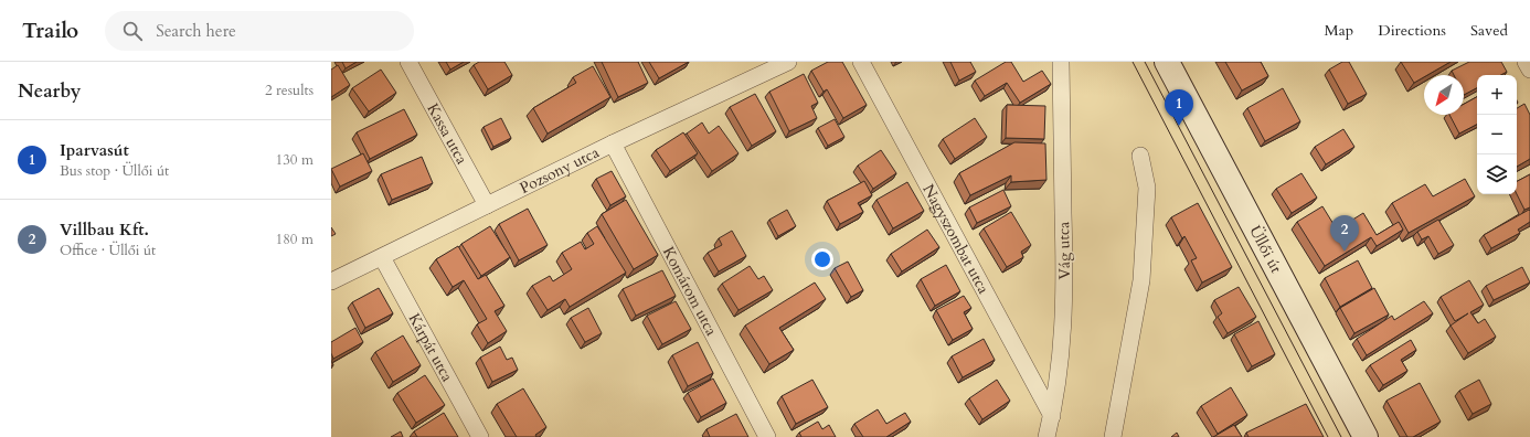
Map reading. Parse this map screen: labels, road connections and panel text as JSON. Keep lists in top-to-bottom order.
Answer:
{
  "streets": {
    "main road": ["Üllői út"],
    "street": [
      "Kassa utca",
      "Pozsony utca",
      "Nagyszombat utca",
      "Vág utca",
      "Komárom utca",
      "Kárpát utca"
    ]
  },
  "crossings": [
    ["Kassa utca", "Pozsony utca"],
    ["Pozsony utca", "Komárom utca"],
    ["Pozsony utca", "Kárpát utca"],
    ["Nagyszombat utca", "Vág utca"]
  ],
  "north": "bottom left",
  "page": {
    "header": "Trailo",
    "search": "Search here",
    "nav": ["Map", "Directions", "Saved"],
    "heading": ["Nearby", "2 results"],
    "map_buttons": ["+", "−"],
    "pins": ["1", "2"],
    "list": [
      {
        "mark": "1",
        "name": "Iparvasút",
        "note": "Bus stop · Üllői út",
        "value": "130 m"
      },
      {
        "mark": "2",
        "name": "Villbau Kft.",
        "note": "Office · Üllői út",
        "value": "180 m"
      }
    ]
  }
}
